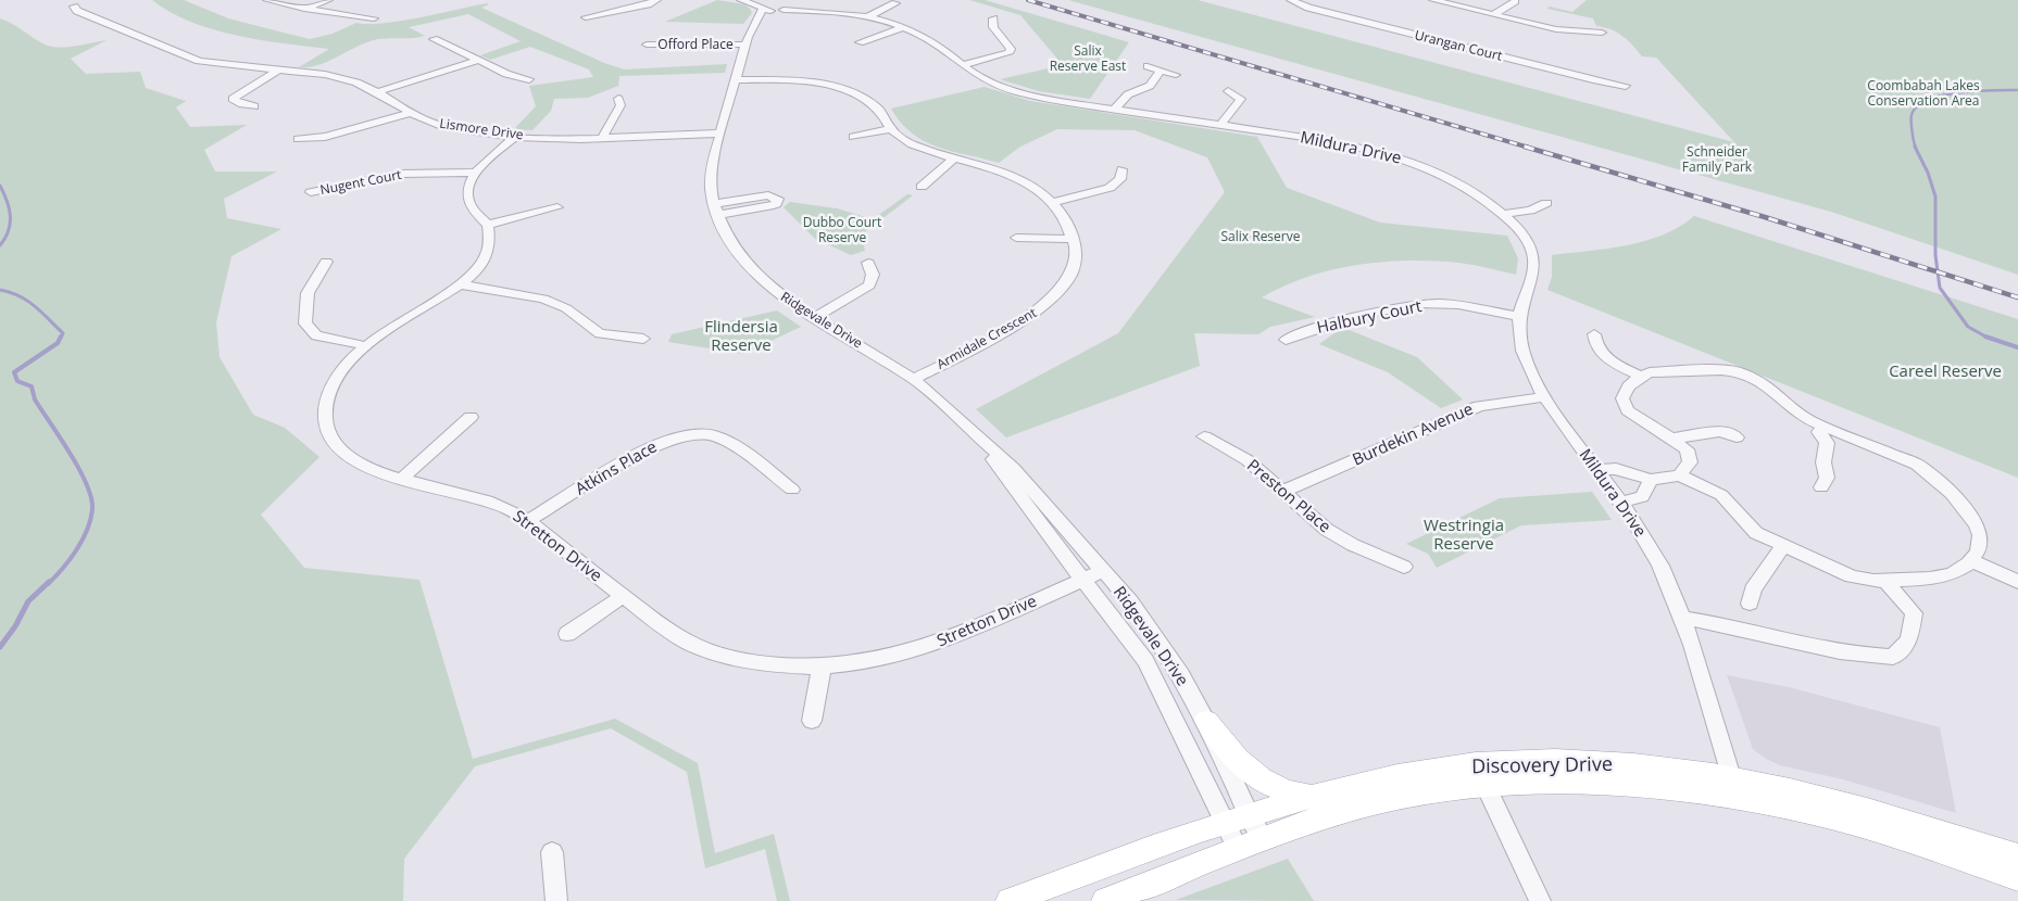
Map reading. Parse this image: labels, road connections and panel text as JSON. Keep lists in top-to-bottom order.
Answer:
{
  "streets": {
    "main road": ["Discovery Drive"],
    "street": [
      "Offord Place",
      "Urangan Court",
      "Lismore Drive",
      "Mildura Drive",
      "Nugent Court",
      "Halbury Court",
      "Ridgevale Drive",
      "Armidale Crescent",
      "Burdekin Avenue",
      "Atkins Place",
      "Preston Place",
      "Stretton Drive"
    ]
  },
  "crossings": [
    ["Offord Place", "Ridgevale Drive"],
    ["Lismore Drive", "Ridgevale Drive"],
    ["Mildura Drive", "Halbury Court"],
    ["Mildura Drive", "Burdekin Avenue"],
    ["Mildura Drive", "Discovery Drive"],
    ["Ridgevale Drive", "Armidale Crescent"],
    ["Ridgevale Drive", "Stretton Drive"],
    ["Ridgevale Drive", "Discovery Drive"],
    ["Burdekin Avenue", "Preston Place"],
    ["Atkins Place", "Stretton Drive"]
  ],
  "parks": [
    "Salix Reserve East",
    "Coombabah Lakes Conservation Area",
    "Schneider Family Park",
    "Dubbo Court Reserve",
    "Salix Reserve",
    "Flindersia Reserve",
    "Careel Reserve",
    "Westringia Reserve"
  ]
}
